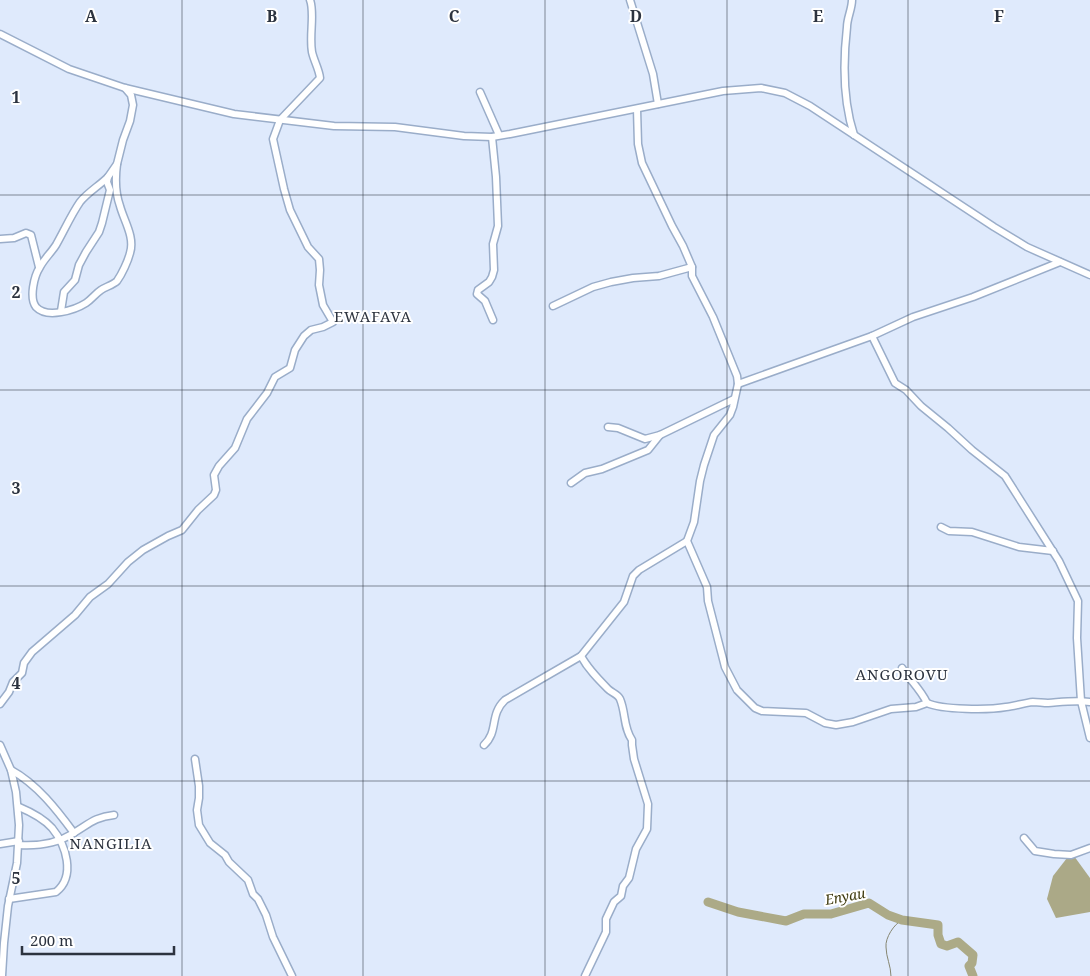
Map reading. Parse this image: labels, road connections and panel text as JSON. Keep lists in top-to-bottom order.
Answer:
{
  "districts": ["EWAFAVA", "ANGOROVU", "NANGILIA"],
  "water": ["Enyau"],
  "scale_bar": "200 m",
  "grid": {
    "columns": [
      "A",
      "B",
      "C",
      "D",
      "E",
      "F"
    ],
    "rows": [
      "1",
      "2",
      "3",
      "4",
      "5"
    ]
  }
}
